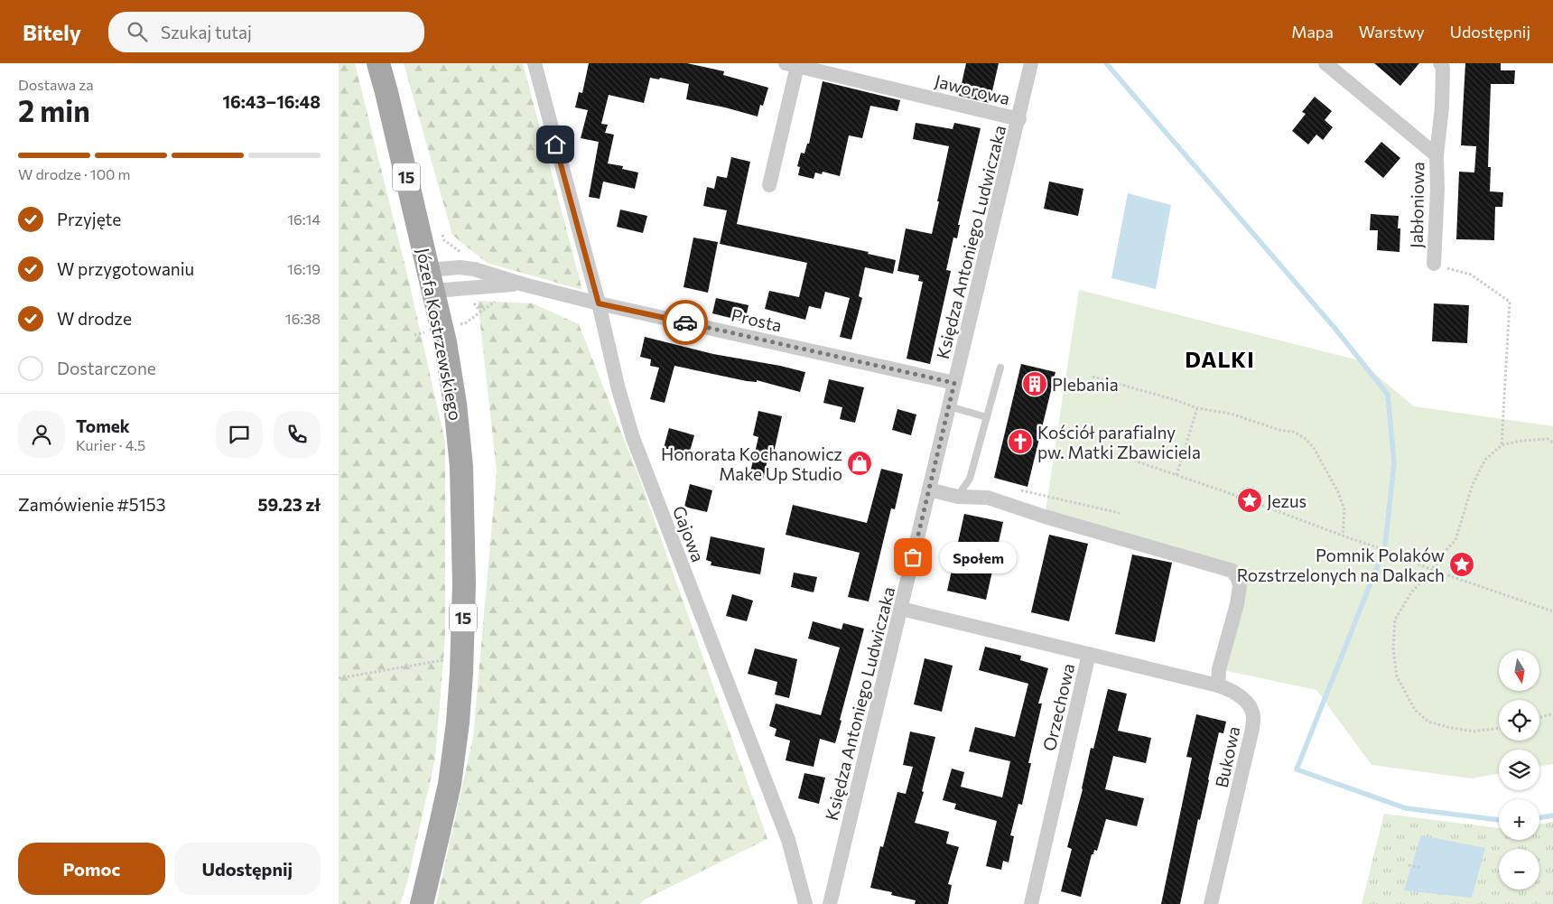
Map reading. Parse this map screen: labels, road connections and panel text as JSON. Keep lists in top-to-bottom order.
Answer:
{
  "streets": {
    "main road": ["15", "Józefa Kostrzewskiego"],
    "street": [
      "Jaworowa",
      "Jabłoniowa",
      "Księdza Antoniego Ludwiczaka",
      "Prosta",
      "Gajowa",
      "Orzechowa",
      "Bukowa"
    ]
  },
  "crossings": [
    ["Jaworowa", "Księdza Antoniego Ludwiczaka"],
    ["Księdza Antoniego Ludwiczaka", "Prosta"],
    ["Księdza Antoniego Ludwiczaka", "Orzechowa"],
    ["Prosta", "Józefa Kostrzewskiego"],
    ["Prosta", "Gajowa"],
    ["Orzechowa", "Bukowa"]
  ],
  "districts": ["DALKI"],
  "places": {
    "building": ["Plebania"],
    "church": ["Kościół parafialny pw. Matki Zbawiciela"],
    "shop": ["Honorata Kochanowicz Make Up Studio"],
    "place": ["Jezus", "Pomnik Polaków Rozstrzelonych na Dalkach"],
    "other": ["Społem"]
  },
  "north": "bottom",
  "page": {
    "header": "Bitely",
    "search": "Szukaj tutaj",
    "nav": ["Mapa", "Warstwy", "Udostępnij"],
    "heading": ["2 min", "Dostawa za", "16:43–16:48"],
    "panel": [
      "Tomek",
      "Kurier · 4.5",
      "Zamówienie #5153",
      "59.23 zł"
    ],
    "bar": "W drodze · 100 m",
    "list": [
      ["Przyjęte", "16:14"],
      ["W przygotowaniu", "16:19"],
      ["W drodze", "16:38"],
      "Dostarczone"
    ],
    "bubble": "Społem",
    "map_buttons": ["+", "−"],
    "buttons": ["Pomoc", "Udostępnij"]
  }
}
